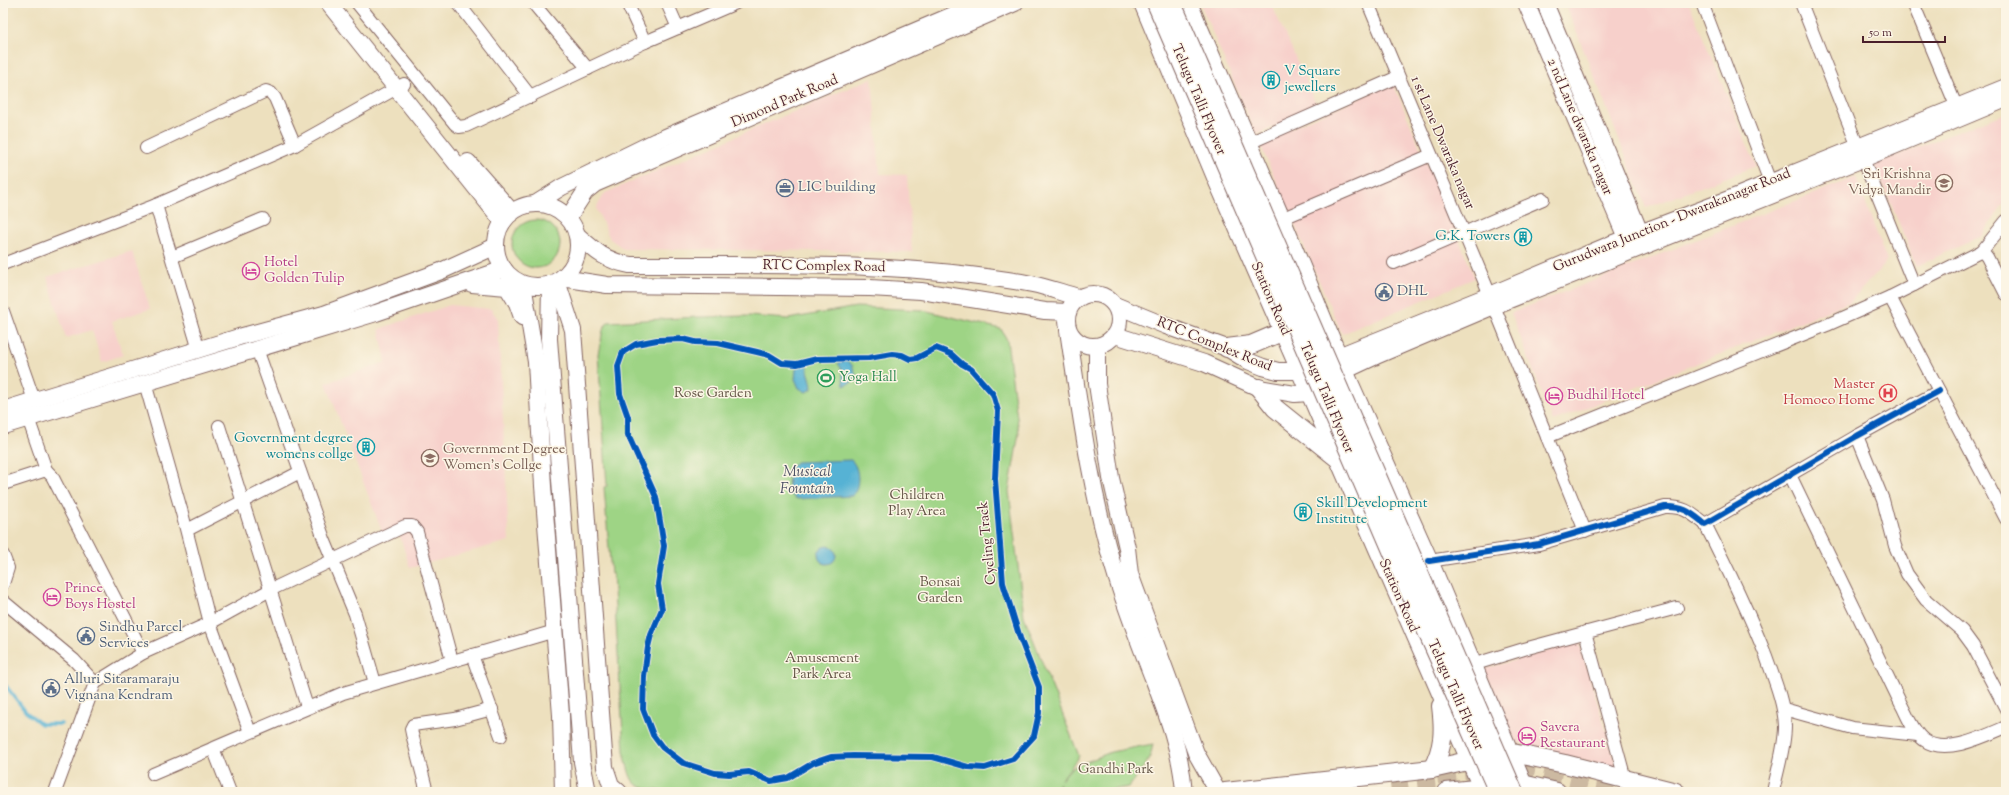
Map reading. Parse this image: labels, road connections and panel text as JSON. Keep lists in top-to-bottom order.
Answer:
{
  "streets": {
    "main road": [
      "Telugu Talli Flyover",
      "Dimond Park Road",
      "2 nd Lane dwaraka nagar",
      "Gurudwara Junction - Dwarakanagar Road",
      "RTC Complex Road",
      "Station Road"
    ],
    "street": ["1 st Lane Dwaraka nagar"],
    "cycle path": ["Cycling Track"]
  },
  "crossings": [
    ["Telugu Talli Flyover", "Station Road"],
    ["Dimond Park Road", "RTC Complex Road"],
    ["2 nd Lane dwaraka nagar", "Gurudwara Junction - Dwarakanagar Road"],
    ["1 st Lane Dwaraka nagar", "Gurudwara Junction - Dwarakanagar Road"],
    ["Gurudwara Junction - Dwarakanagar Road", "RTC Complex Road"],
    ["RTC Complex Road", "Station Road"]
  ],
  "water": ["Musical Fountain"],
  "parks": [
    "Rose Garden",
    "Children Play Area",
    "Bonsai Garden",
    "Amusement Park Area",
    "Gandhi Park"
  ],
  "places": {
    "building": [
      "V Square jewellers",
      "G.K. Towers",
      "Government degree womens collge",
      "Skill Development Institute"
    ],
    "school or university": ["Sri Krishna Vidya Mandir", "Government Degree Women's Collge"],
    "office": ["LIC building"],
    "hotel": [
      "Hotel Golden Tulip",
      "Budhil Hotel",
      "Prince Boys Hostel",
      "Savera Restaurant"
    ],
    "public building": ["DHL", "Sindhu Parcel Services", "Alluri Sitaramaraju Vignana Kendram"],
    "sports": ["Yoga Hall"],
    "hospital": ["Master Homoeo Home"]
  },
  "scale_bar": "50 m"
}
